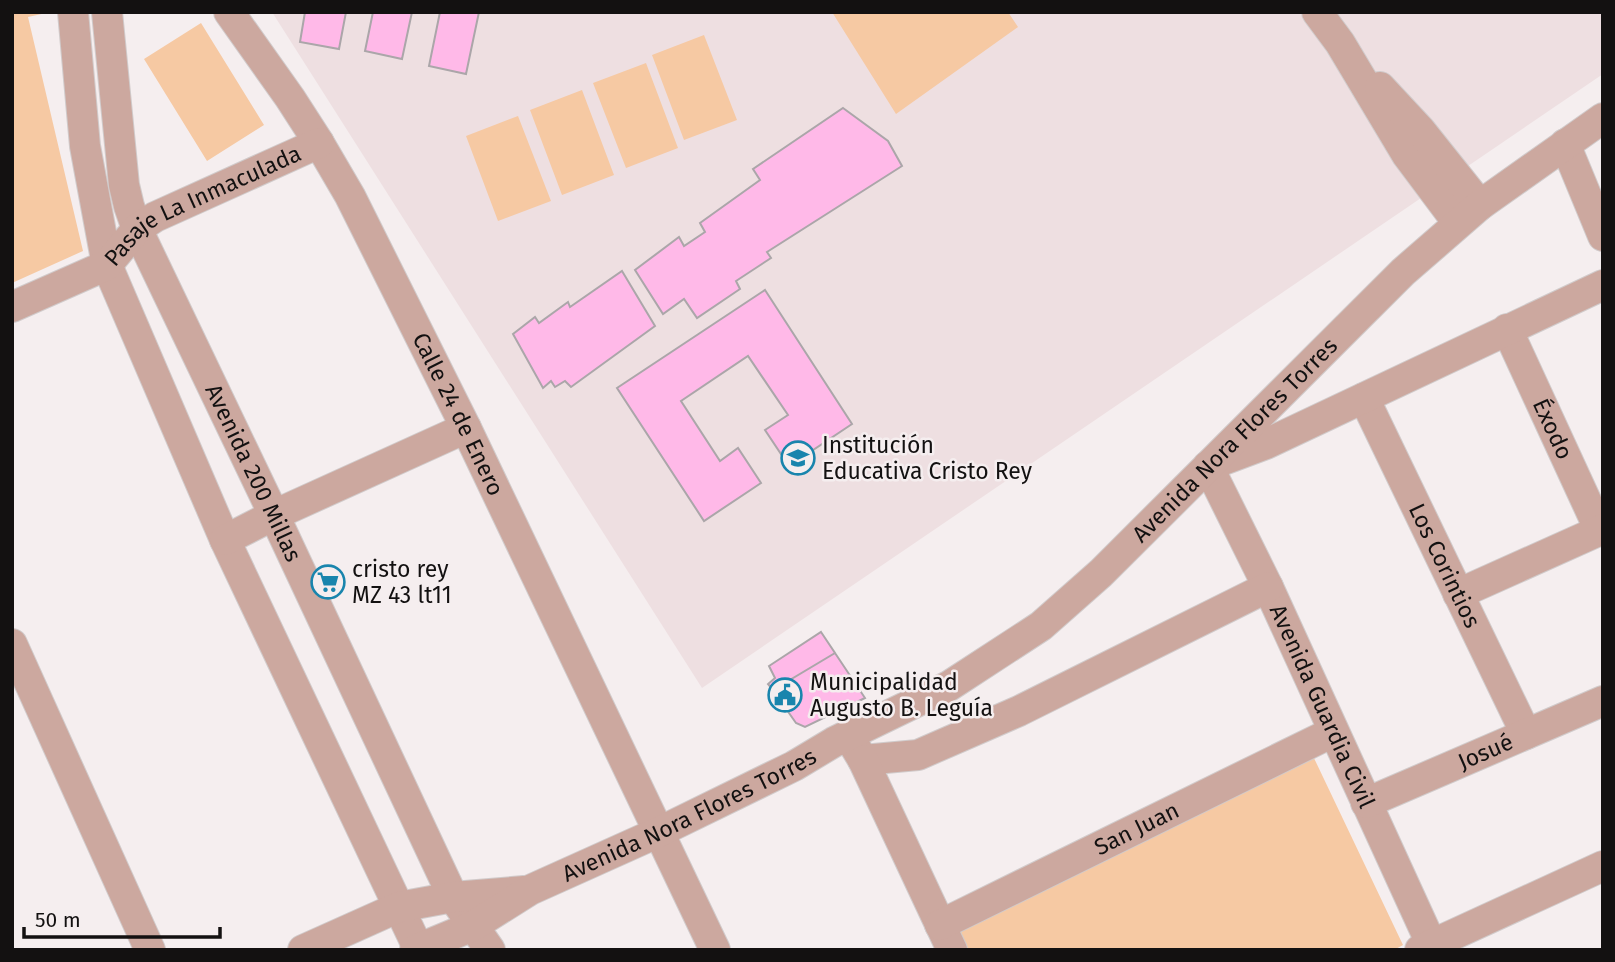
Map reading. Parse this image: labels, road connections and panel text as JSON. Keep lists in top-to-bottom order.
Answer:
{
  "streets": {
    "street": [
      "Pasaje La Inmaculada",
      "Calle 24 de Enero",
      "Éxodo",
      "Avenida Nora Flores Torres",
      "Avenida 200 Millas",
      "Los Corintios",
      "Avenida Guardia Civil",
      "Josué",
      "San Juan"
    ]
  },
  "crossings": [
    ["Pasaje La Inmaculada", "Calle 24 de Enero"],
    ["Pasaje La Inmaculada", "Avenida 200 Millas"],
    ["Calle 24 de Enero", "Avenida Nora Flores Torres"],
    ["Avenida Nora Flores Torres", "Avenida 200 Millas"],
    ["Avenida Nora Flores Torres", "Avenida Guardia Civil"],
    ["Los Corintios", "Josué"],
    ["Avenida Guardia Civil", "Josué"],
    ["Avenida Guardia Civil", "San Juan"]
  ],
  "places": {
    "school or university": ["Institución Educativa Cristo Rey"],
    "supermarket": ["cristo rey MZ 43 lt11"],
    "public building": ["Municipalidad Augusto B. Leguía"]
  },
  "scale_bar": "50 m"
}
